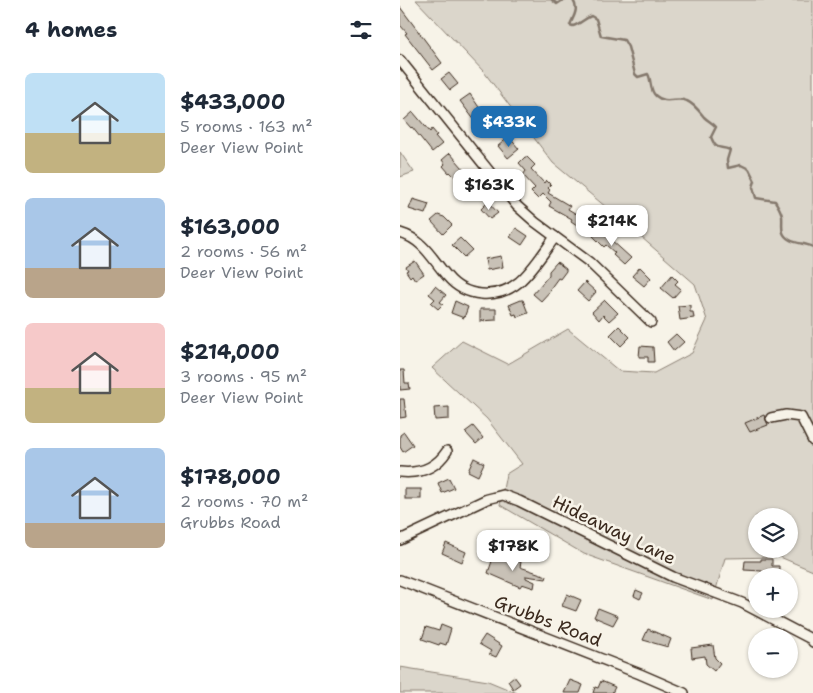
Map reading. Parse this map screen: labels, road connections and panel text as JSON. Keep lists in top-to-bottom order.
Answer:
{
  "streets": {
    "street": ["Hideaway Lane", "Grubbs Road"]
  },
  "page": {
    "heading": "4 homes",
    "list": [
      {
        "name": "$433,000",
        "note": "5 rooms · 163 m² · Deer View Point"
      },
      {
        "name": "$163,000",
        "note": "2 rooms · 56 m² · Deer View Point"
      },
      {
        "name": "$214,000",
        "note": "3 rooms · 95 m² · Deer View Point"
      },
      {
        "name": "$178,000",
        "note": "2 rooms · 70 m² · Grubbs Road"
      }
    ],
    "price": [
      "$433K",
      "$163K",
      "$214K",
      "$178K"
    ],
    "map_buttons": ["+", "−"]
  }
}
